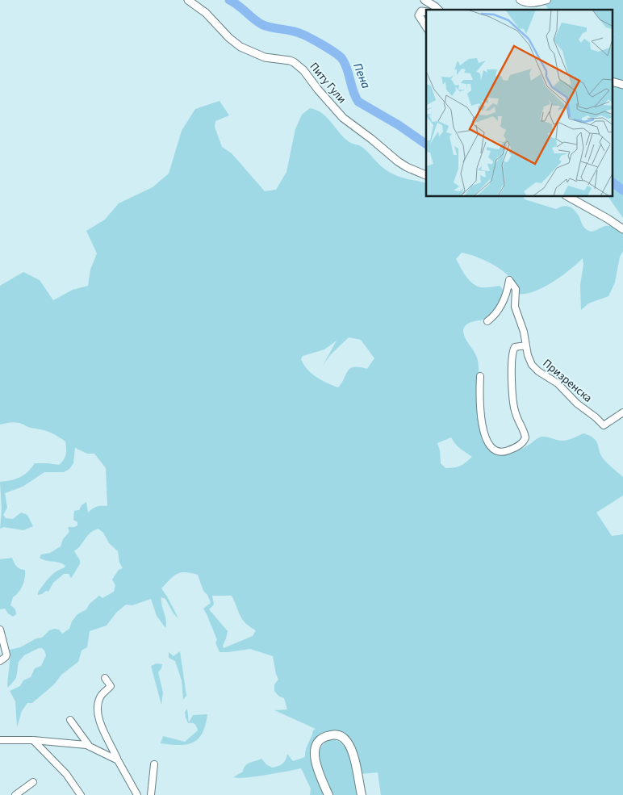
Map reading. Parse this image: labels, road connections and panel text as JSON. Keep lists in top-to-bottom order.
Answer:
{
  "streets": {
    "street": ["Питу Гули", "Призренска"]
  },
  "water": ["Пена"]
}
